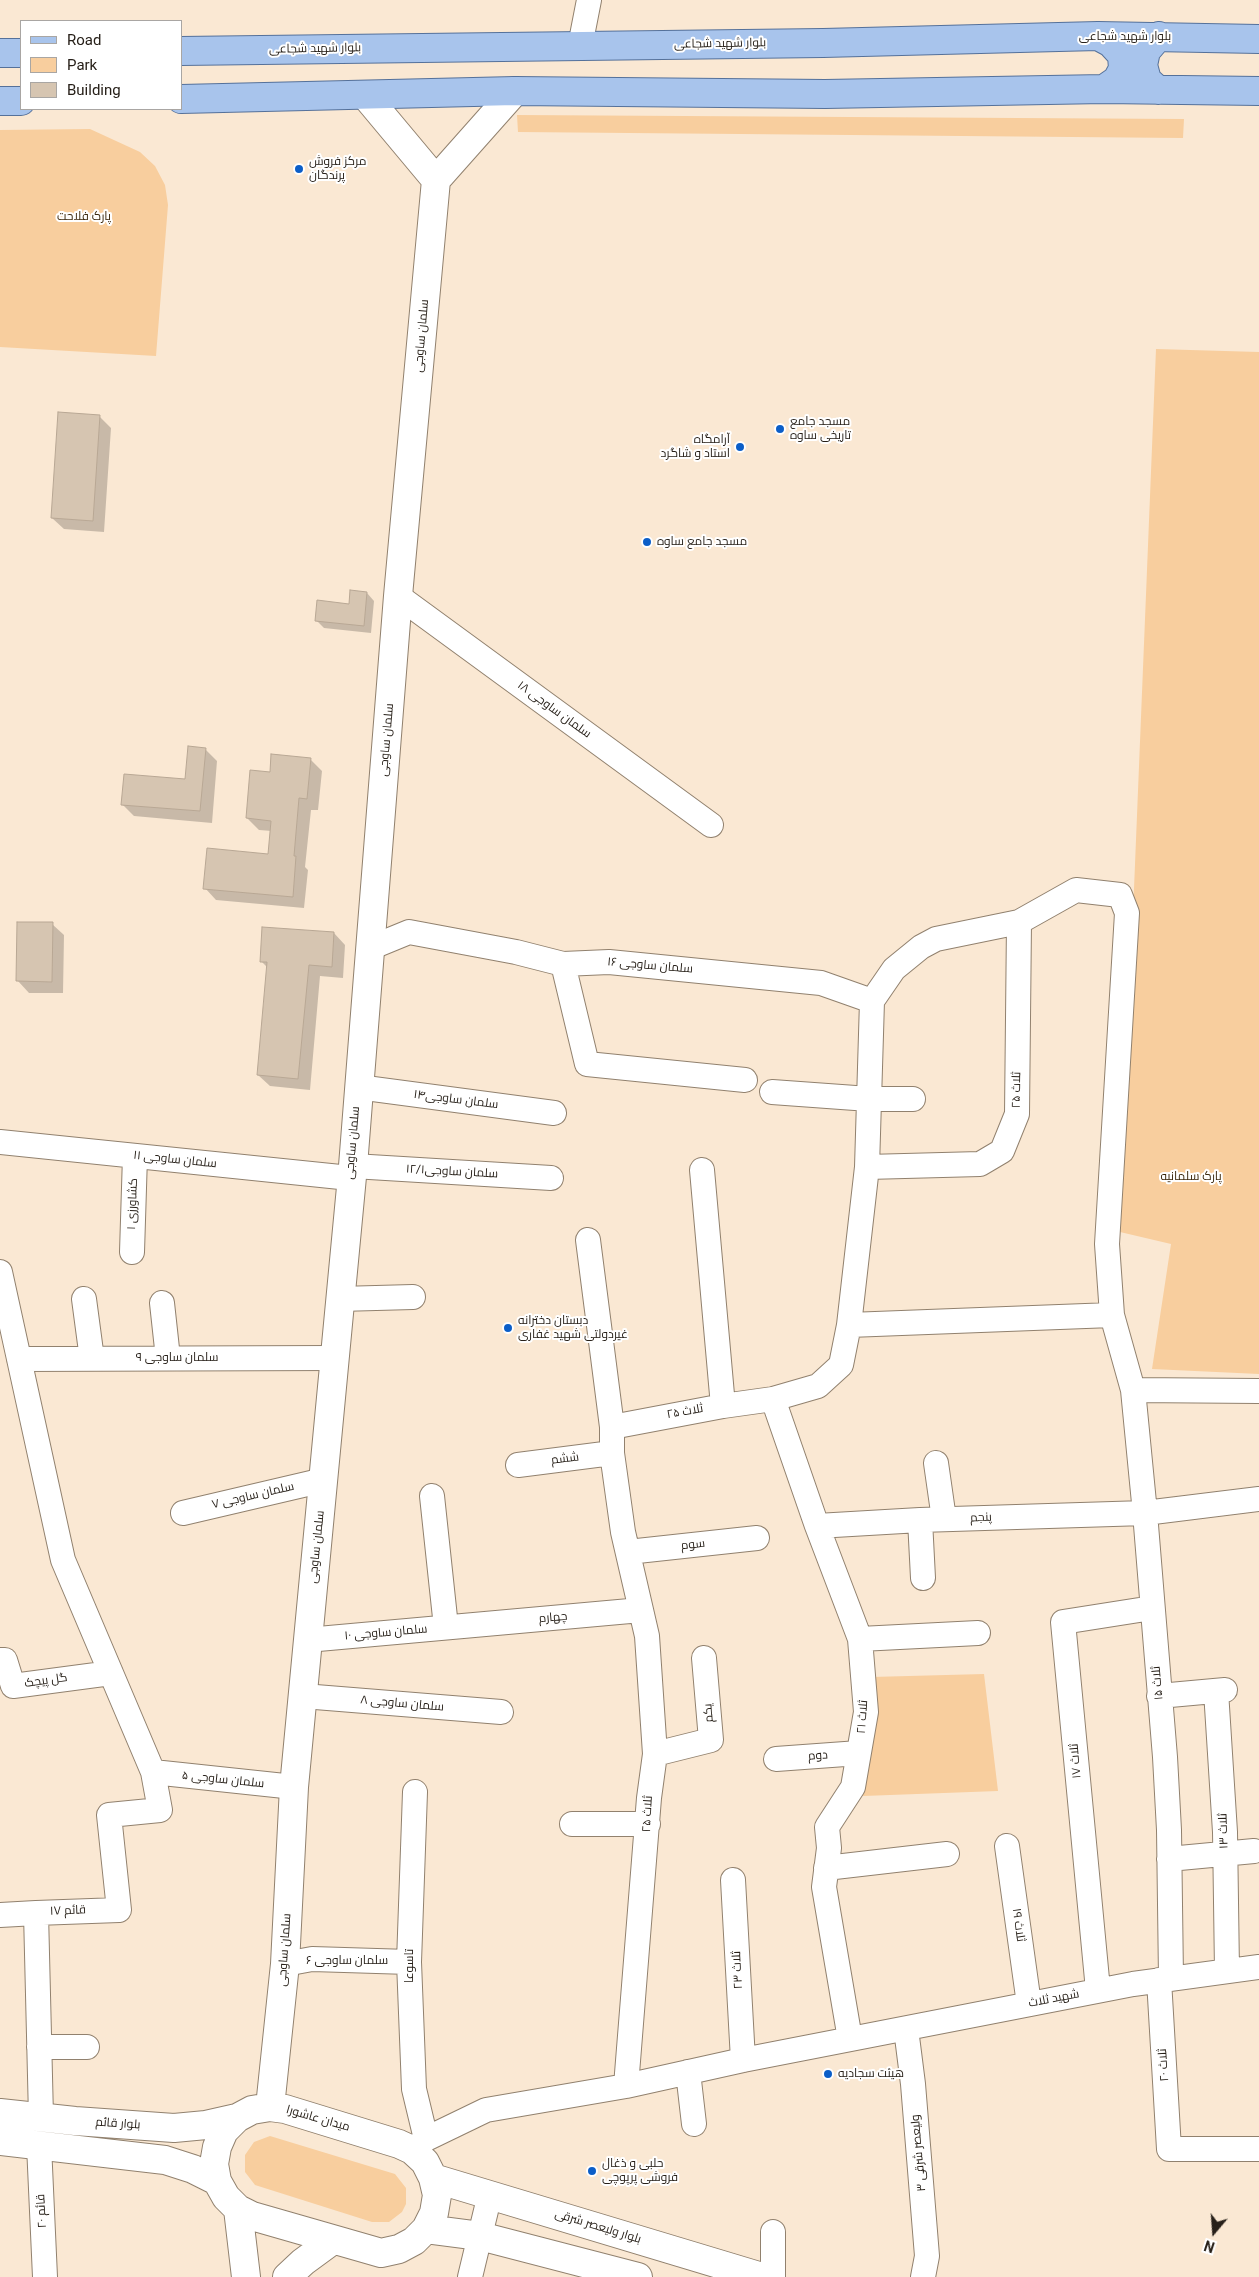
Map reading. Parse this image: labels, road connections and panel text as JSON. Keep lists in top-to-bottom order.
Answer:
{
  "streets": {
    "main road": ["بلوار شهید شجاعی"],
    "street": [
      "سلمان ساوجی",
      "سلمان ساوجی ۱۸",
      "سلمان ساوجی ۱۶",
      "ثلاث ۲۵",
      "سلمان ساوجی۱۴",
      "سلمان ساوجی ۱۱",
      "سلمان ساوجی۱۲/۱",
      "کشاورزی ۱",
      "سلمان ساوجی ۹",
      "ششم",
      "سلمان ساوجی ۷",
      "پنجم",
      "سوم",
      "چهارم",
      "سلمان ساوجی ۱۰",
      "گل پیچک",
      "ثلاث ۱۵",
      "سلمان ساوجی ۸",
      "یکم",
      "ثلاث ۲۱",
      "دوم",
      "ثلاث ۱۷",
      "سلمان ساوجی ۵",
      "ثلاث ۱۳",
      "قائم ۱۷",
      "ثلاث ۱۹",
      "سلمان ساوجی ۶",
      "تاسوعا",
      "ثلاث ۲۳",
      "شهید ثلاث",
      "ثلاث ۲۰",
      "میدان عاشورا",
      "بلوار قائم",
      "ولیعصر شرقی ۳",
      "قائم ۲۰",
      "بلوار ولیعصر شرقی"
    ]
  },
  "crossings": [
    ["سلمان ساوجی", "سلمان ساوجی ۱۸"],
    ["سلمان ساوجی", "سلمان ساوجی ۱۶"],
    ["سلمان ساوجی", "سلمان ساوجی۱۴"],
    ["سلمان ساوجی", "سلمان ساوجی ۱۱"],
    ["سلمان ساوجی", "سلمان ساوجی۱۲/۱"],
    ["سلمان ساوجی", "سلمان ساوجی ۹"],
    ["سلمان ساوجی", "سلمان ساوجی ۷"],
    ["سلمان ساوجی", "سلمان ساوجی ۱۰"],
    ["سلمان ساوجی", "سلمان ساوجی ۸"],
    ["سلمان ساوجی", "سلمان ساوجی ۵"],
    ["سلمان ساوجی", "سلمان ساوجی ۶"],
    ["سلمان ساوجی", "میدان عاشورا"],
    ["ثلاث ۲۵", "ششم"],
    ["ثلاث ۲۵", "سوم"],
    ["ثلاث ۲۵", "چهارم"],
    ["ثلاث ۲۵", "ثلاث ۱۵"],
    ["ثلاث ۲۵", "یکم"],
    ["ثلاث ۲۵", "ثلاث ۲۱"],
    ["ثلاث ۲۵", "شهید ثلاث"],
    ["سلمان ساوجی ۱۱", "سلمان ساوجی۱۲/۱"],
    ["سلمان ساوجی ۱۱", "کشاورزی ۱"],
    ["پنجم", "ثلاث ۱۵"],
    ["پنجم", "ثلاث ۲۱"],
    ["چهارم", "سلمان ساوجی ۱۰"],
    ["ثلاث ۱۵", "ثلاث ۱۷"],
    ["ثلاث ۱۵", "ثلاث ۱۳"],
    ["ثلاث ۱۵", "شهید ثلاث"],
    ["ثلاث ۱۵", "ثلاث ۲۰"],
    ["ثلاث ۲۱", "دوم"],
    ["ثلاث ۲۱", "شهید ثلاث"],
    ["ثلاث ۱۷", "شهید ثلاث"],
    ["سلمان ساوجی ۵", "قائم ۱۷"],
    ["ثلاث ۱۳", "شهید ثلاث"],
    ["قائم ۱۷", "بلوار قائم"],
    ["ثلاث ۱۹", "شهید ثلاث"],
    ["سلمان ساوجی ۶", "تاسوعا"],
    ["تاسوعا", "شهید ثلاث"],
    ["تاسوعا", "میدان عاشورا"],
    ["ثلاث ۲۳", "شهید ثلاث"],
    ["شهید ثلاث", "ثلاث ۲۰"],
    ["شهید ثلاث", "میدان عاشورا"],
    ["شهید ثلاث", "ولیعصر شرقی ۳"],
    ["میدان عاشورا", "بلوار قائم"],
    ["میدان عاشورا", "بلوار ولیعصر شرقی"]
  ],
  "parks": ["پارک فلاحت", "پارک سلمانیه"],
  "places": [
    "مرکز فروش پرندگان",
    "مسجد جامع تاریخی ساوه",
    "آرامگاه استاد و شاگرد",
    "مسجد جامع ساوه",
    "دبستان دخترانه غیردولتی شهید غفاری",
    "هیئت سجادیه",
    "حلبی و ذغال فروشی پرپوچی"
  ],
  "legend": ["Road", "Park", "Building"],
  "north": "bottom"
}
